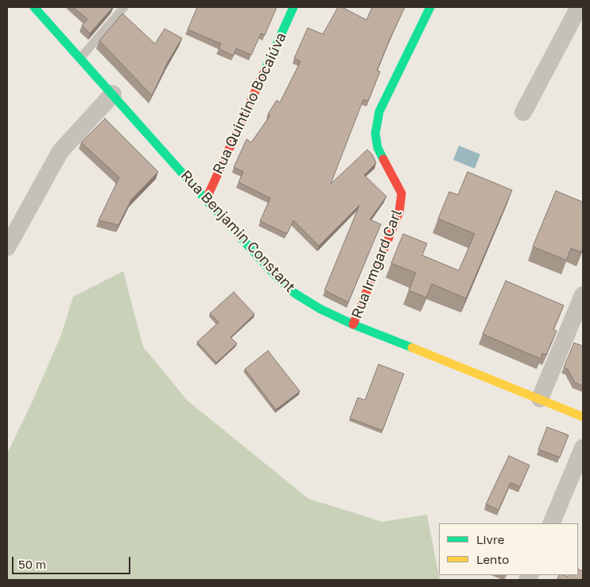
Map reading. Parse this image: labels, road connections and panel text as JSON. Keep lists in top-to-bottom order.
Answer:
{
  "streets": {
    "main road": ["Rua Quintino Bocaiúva", "Rua Benjamin Constant", "Rua Irmgard Carl"]
  },
  "crossings": [
    ["Rua Quintino Bocaiúva", "Rua Benjamin Constant"],
    ["Rua Benjamin Constant", "Rua Irmgard Carl"]
  ],
  "legend": ["Livre", "Lento"],
  "scale_bar": "50 m"
}
